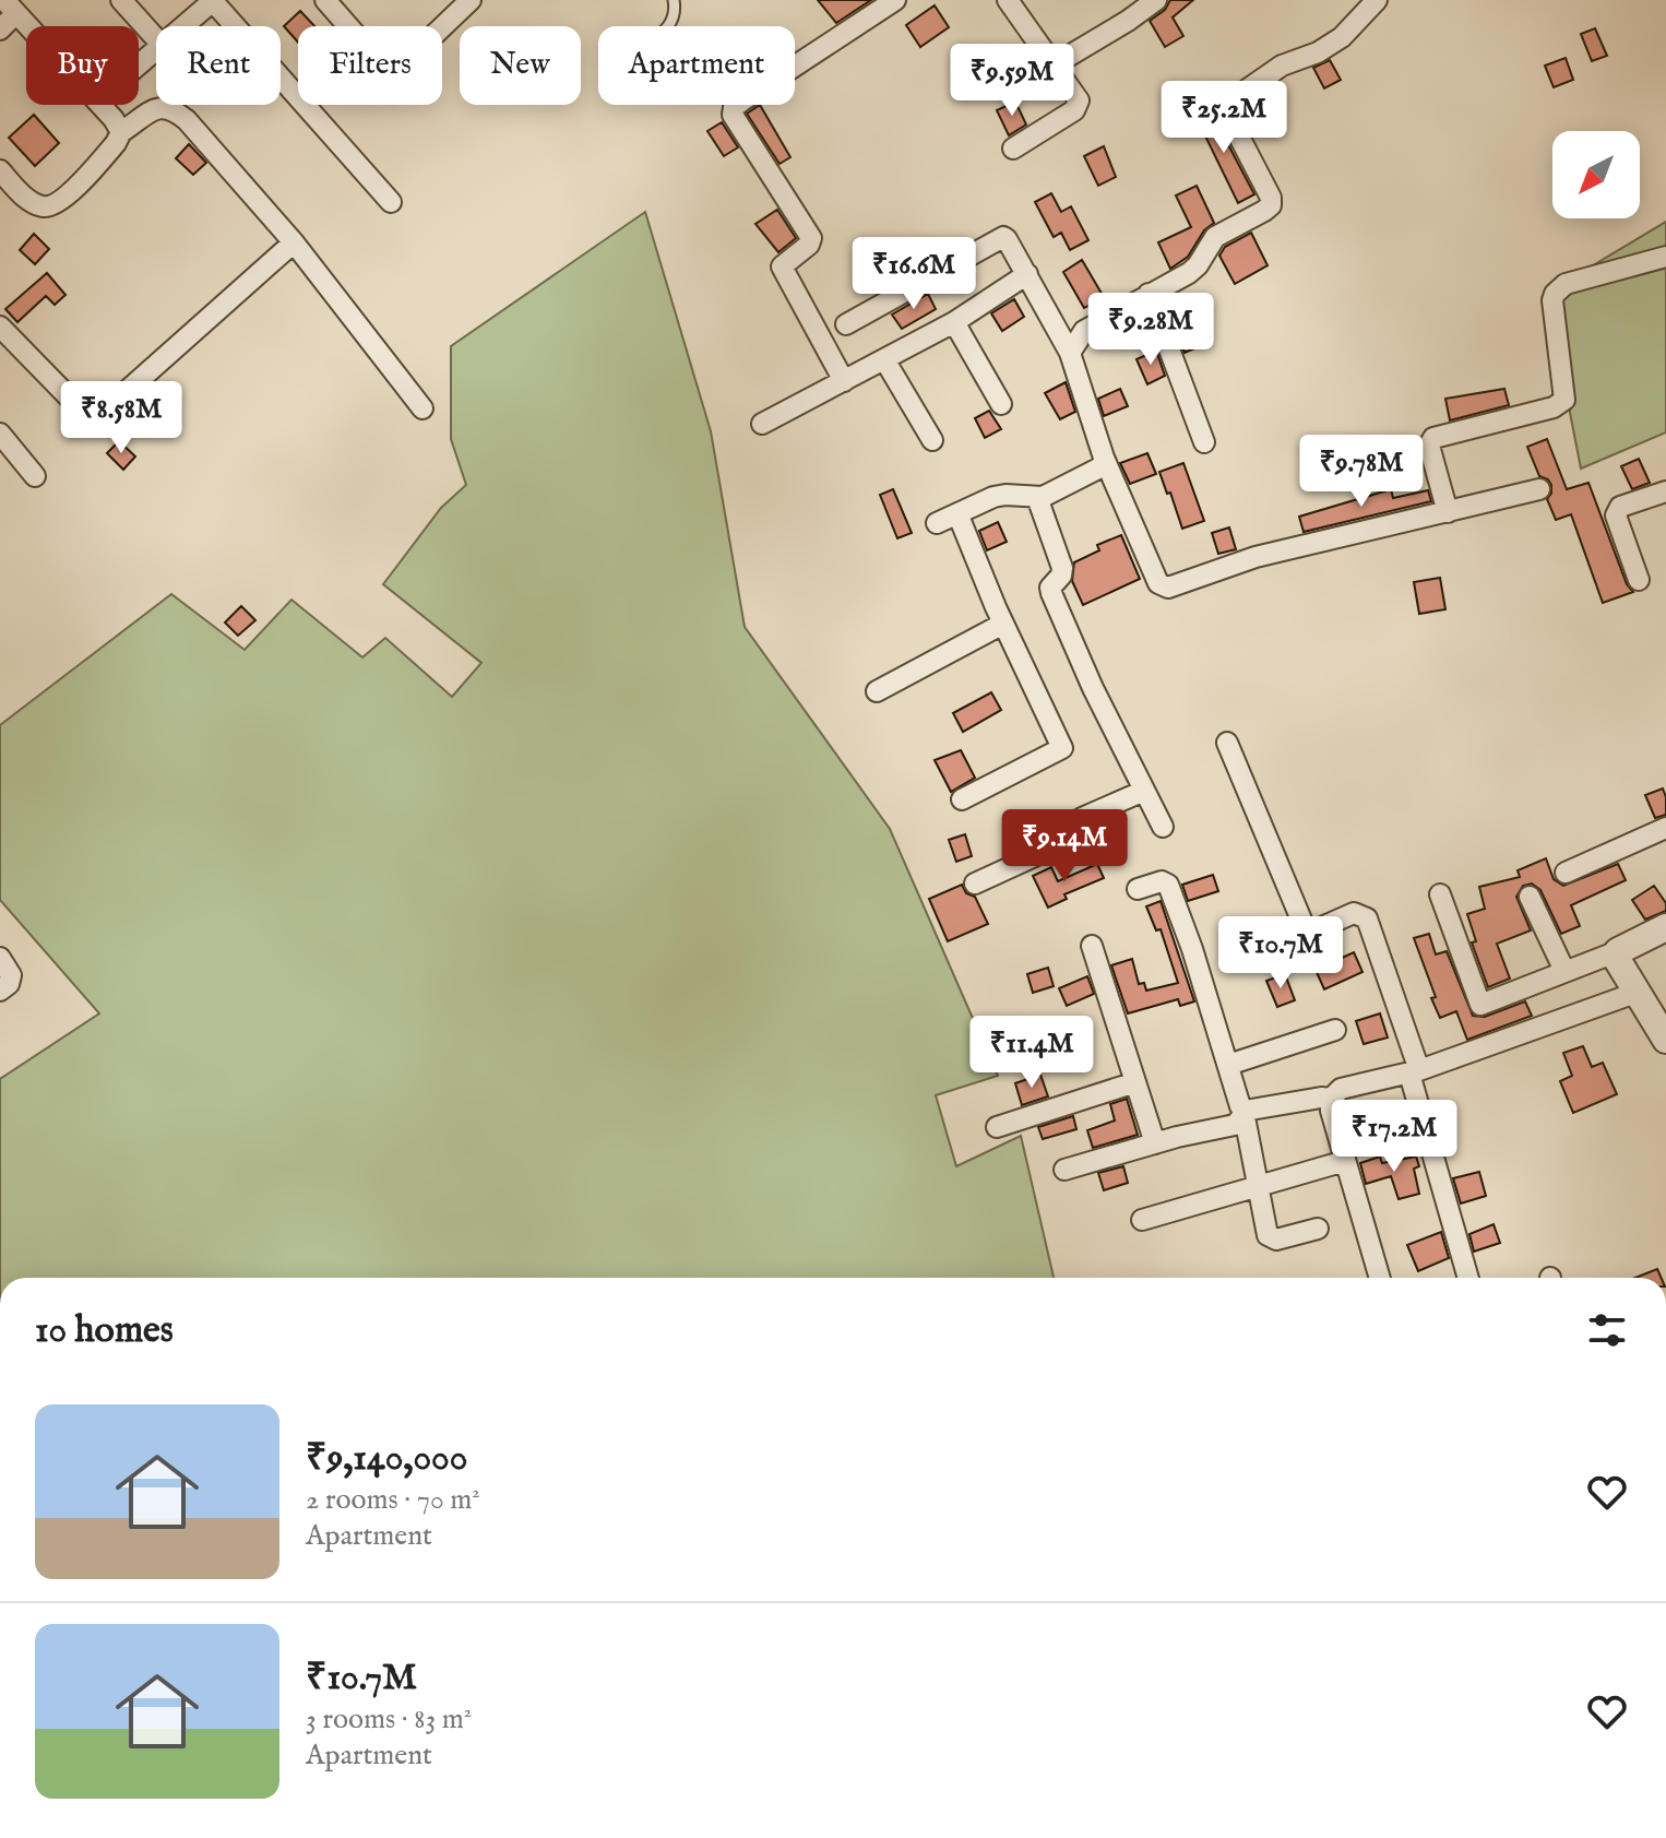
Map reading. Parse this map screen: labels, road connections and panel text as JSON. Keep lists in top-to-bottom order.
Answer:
{
  "north": "bottom left",
  "page": {
    "chip": [
      "Buy",
      "Rent",
      "Filters",
      "New",
      "Apartment"
    ],
    "price": [
      "₹9.59M",
      "₹25.2M",
      "₹16.6M",
      "₹9.28M",
      "₹8.58M",
      "₹9.78M",
      "₹9.14M",
      "₹10.7M",
      "₹11.4M",
      "₹17.2M"
    ],
    "heading": "10 homes",
    "list": [
      {
        "name": "₹9,140,000",
        "note": "2 rooms · 70 m² · Apartment"
      },
      {
        "name": "₹10.7M",
        "note": "3 rooms · 83 m² · Apartment"
      }
    ]
  }
}
